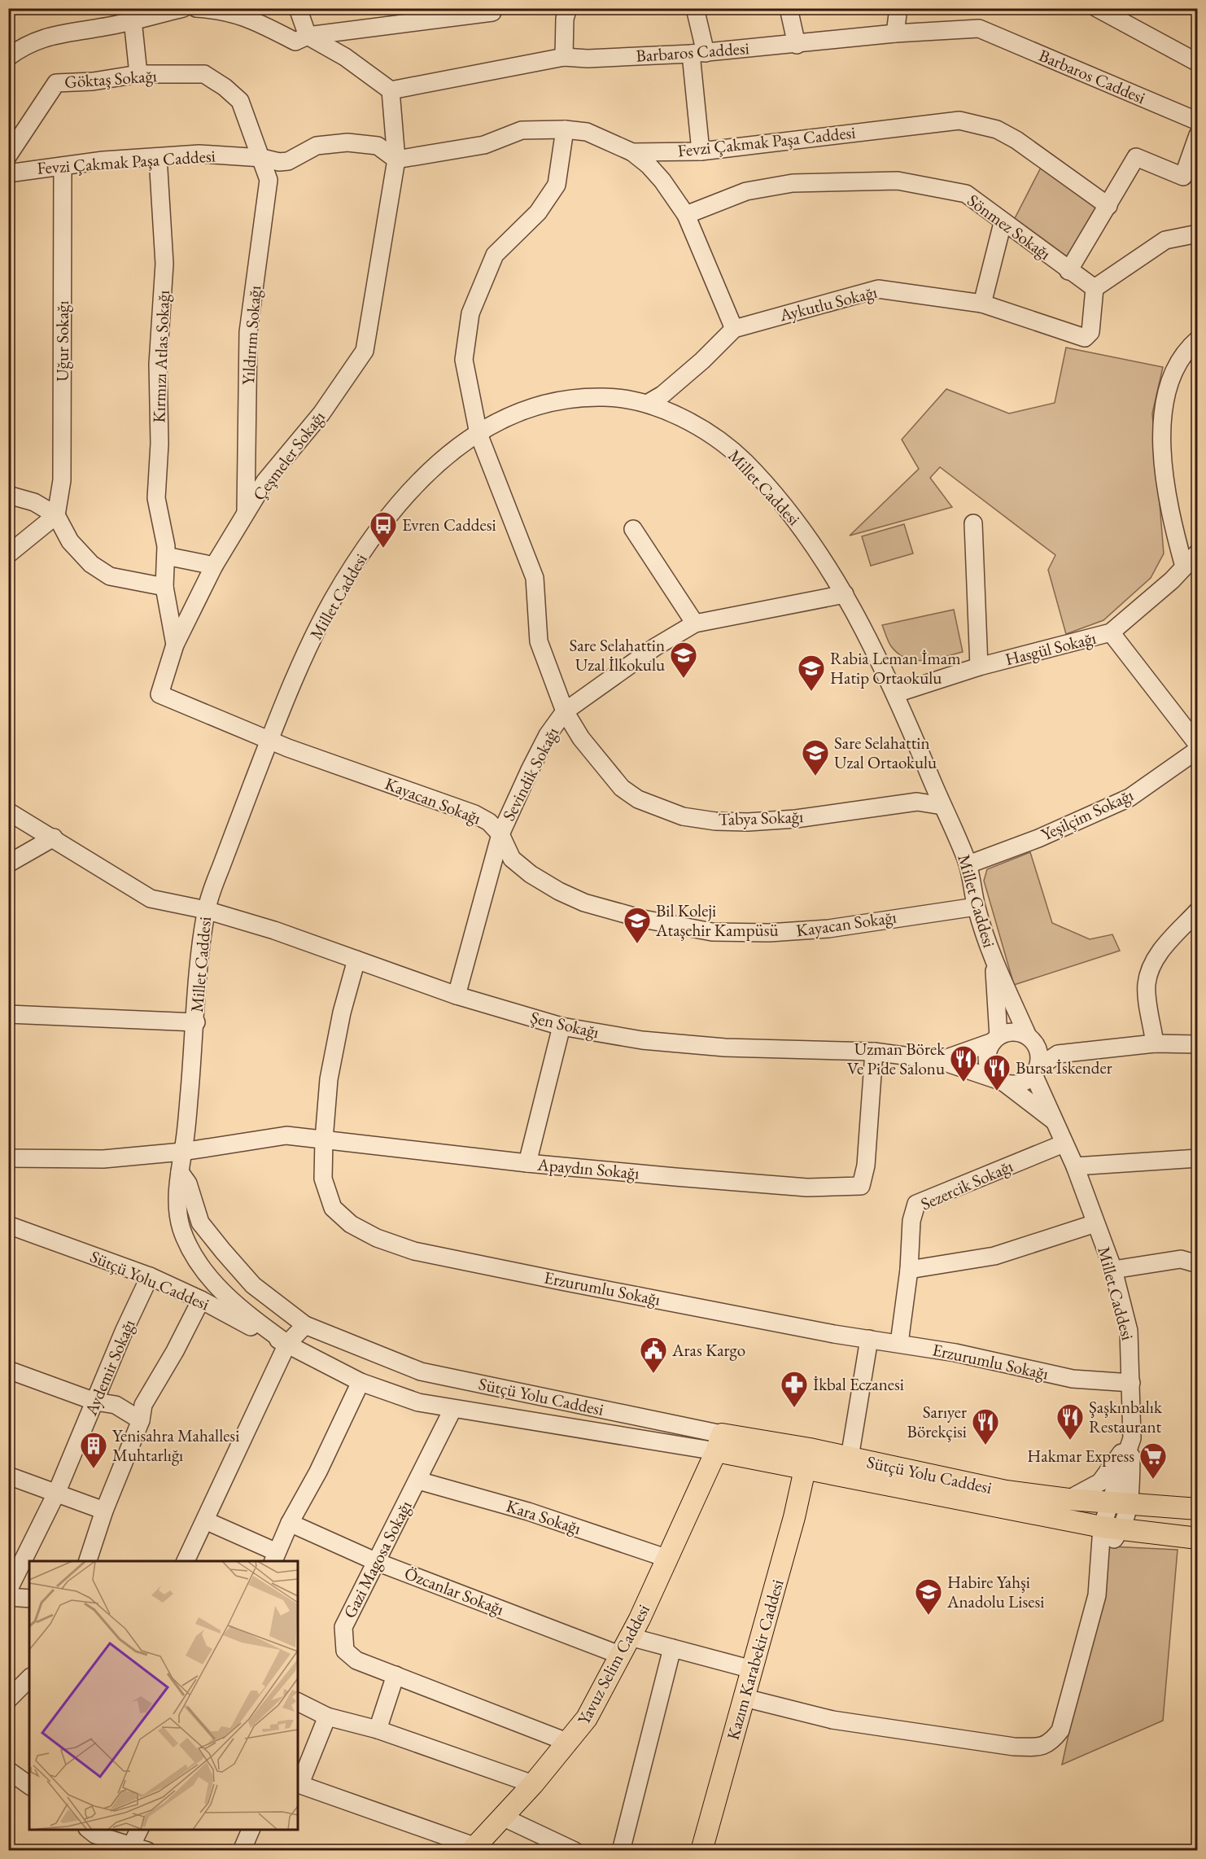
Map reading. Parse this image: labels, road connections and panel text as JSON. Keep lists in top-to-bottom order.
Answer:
{
  "streets": {
    "main road": ["Sütçü Yolu Caddesi", "Kazım Karabekir Caddesi", "Yavuz Selim Caddesi"],
    "street": [
      "Barbaros Caddesi",
      "Göktaş Sokağı",
      "Fevzi Çakmak Paşa Caddesi",
      "Sönmez Sokağı",
      "Aykutlu Sokağı",
      "Yıldırım Sokağı",
      "Uğur Sokağı",
      "Kırmızı Atlas Sokağı",
      "Çeşmeler Sokağı",
      "Millet Caddesi",
      "Hasgül Sokağı",
      "Sevindik Sokağı",
      "Kayacan Sokağı",
      "Yeşilçim Sokağı",
      "Tabya Sokağı",
      "Şen Sokağı",
      "Apaydın Sokağı",
      "Sezercik Sokağı",
      "Erzurumlu Sokağı",
      "Aydemir Sokağı",
      "Kara Sokağı",
      "Gazi Magosa Sokağı",
      "Özcanlar Sokağı"
    ]
  },
  "crossings": [
    ["Barbaros Caddesi", "Çeşmeler Sokağı"],
    ["Göktaş Sokağı", "Fevzi Çakmak Paşa Caddesi"],
    ["Göktaş Sokağı", "Yıldırım Sokağı"],
    ["Fevzi Çakmak Paşa Caddesi", "Yıldırım Sokağı"],
    ["Fevzi Çakmak Paşa Caddesi", "Uğur Sokağı"],
    ["Fevzi Çakmak Paşa Caddesi", "Kırmızı Atlas Sokağı"],
    ["Fevzi Çakmak Paşa Caddesi", "Çeşmeler Sokağı"],
    ["Fevzi Çakmak Paşa Caddesi", "Tabya Sokağı"],
    ["Sönmez Sokağı", "Aykutlu Sokağı"],
    ["Yıldırım Sokağı", "Çeşmeler Sokağı"],
    ["Kırmızı Atlas Sokağı", "Çeşmeler Sokağı"],
    ["Çeşmeler Sokağı", "Millet Caddesi"],
    ["Çeşmeler Sokağı", "Kayacan Sokağı"],
    ["Millet Caddesi", "Hasgül Sokağı"],
    ["Millet Caddesi", "Sevindik Sokağı"],
    ["Millet Caddesi", "Kayacan Sokağı"],
    ["Millet Caddesi", "Yeşilçim Sokağı"],
    ["Millet Caddesi", "Tabya Sokağı"],
    ["Millet Caddesi", "Şen Sokağı"],
    ["Millet Caddesi", "Apaydın Sokağı"],
    ["Millet Caddesi", "Sezercik Sokağı"],
    ["Millet Caddesi", "Sütçü Yolu Caddesi"],
    ["Millet Caddesi", "Erzurumlu Sokağı"],
    ["Millet Caddesi", "Kazım Karabekir Caddesi"],
    ["Sevindik Sokağı", "Kayacan Sokağı"],
    ["Sevindik Sokağı", "Tabya Sokağı"],
    ["Sevindik Sokağı", "Şen Sokağı"],
    ["Şen Sokağı", "Apaydın Sokağı"],
    ["Şen Sokağı", "Erzurumlu Sokağı"],
    ["Apaydın Sokağı", "Erzurumlu Sokağı"],
    ["Sezercik Sokağı", "Erzurumlu Sokağı"],
    ["Sütçü Yolu Caddesi", "Aydemir Sokağı"],
    ["Sütçü Yolu Caddesi", "Gazi Magosa Sokağı"],
    ["Sütçü Yolu Caddesi", "Kazım Karabekir Caddesi"],
    ["Sütçü Yolu Caddesi", "Yavuz Selim Caddesi"],
    ["Kara Sokağı", "Gazi Magosa Sokağı"],
    ["Kara Sokağı", "Yavuz Selim Caddesi"],
    ["Gazi Magosa Sokağı", "Özcanlar Sokağı"],
    ["Gazi Magosa Sokağı", "Yavuz Selim Caddesi"],
    ["Özcanlar Sokağı", "Yavuz Selim Caddesi"]
  ],
  "places": {
    "bus stop": ["Evren Caddesi"],
    "school or university": [
      "Sare Selahattin Uzal İlkokulu",
      "Rabia Leman İmam Hatip Ortaokulu",
      "Sare Selahattin Uzal Ortaokulu",
      "Bil Koleji Ataşehir Kampüsü",
      "Habire Yahşi Anadolu Lisesi"
    ],
    "restaurant": [
      "Uzman Börek Ve Pide Salonu",
      "Bursa İskender",
      "Şaşkınbalık Restaurant",
      "Sarıyer Börekçisi"
    ],
    "public building": ["Aras Kargo"],
    "pharmacy": ["İkbal Eczanesi"],
    "building": ["Yenisahra Mahallesi Muhtarlığı"],
    "supermarket": ["Hakmar Express"]
  }
}
